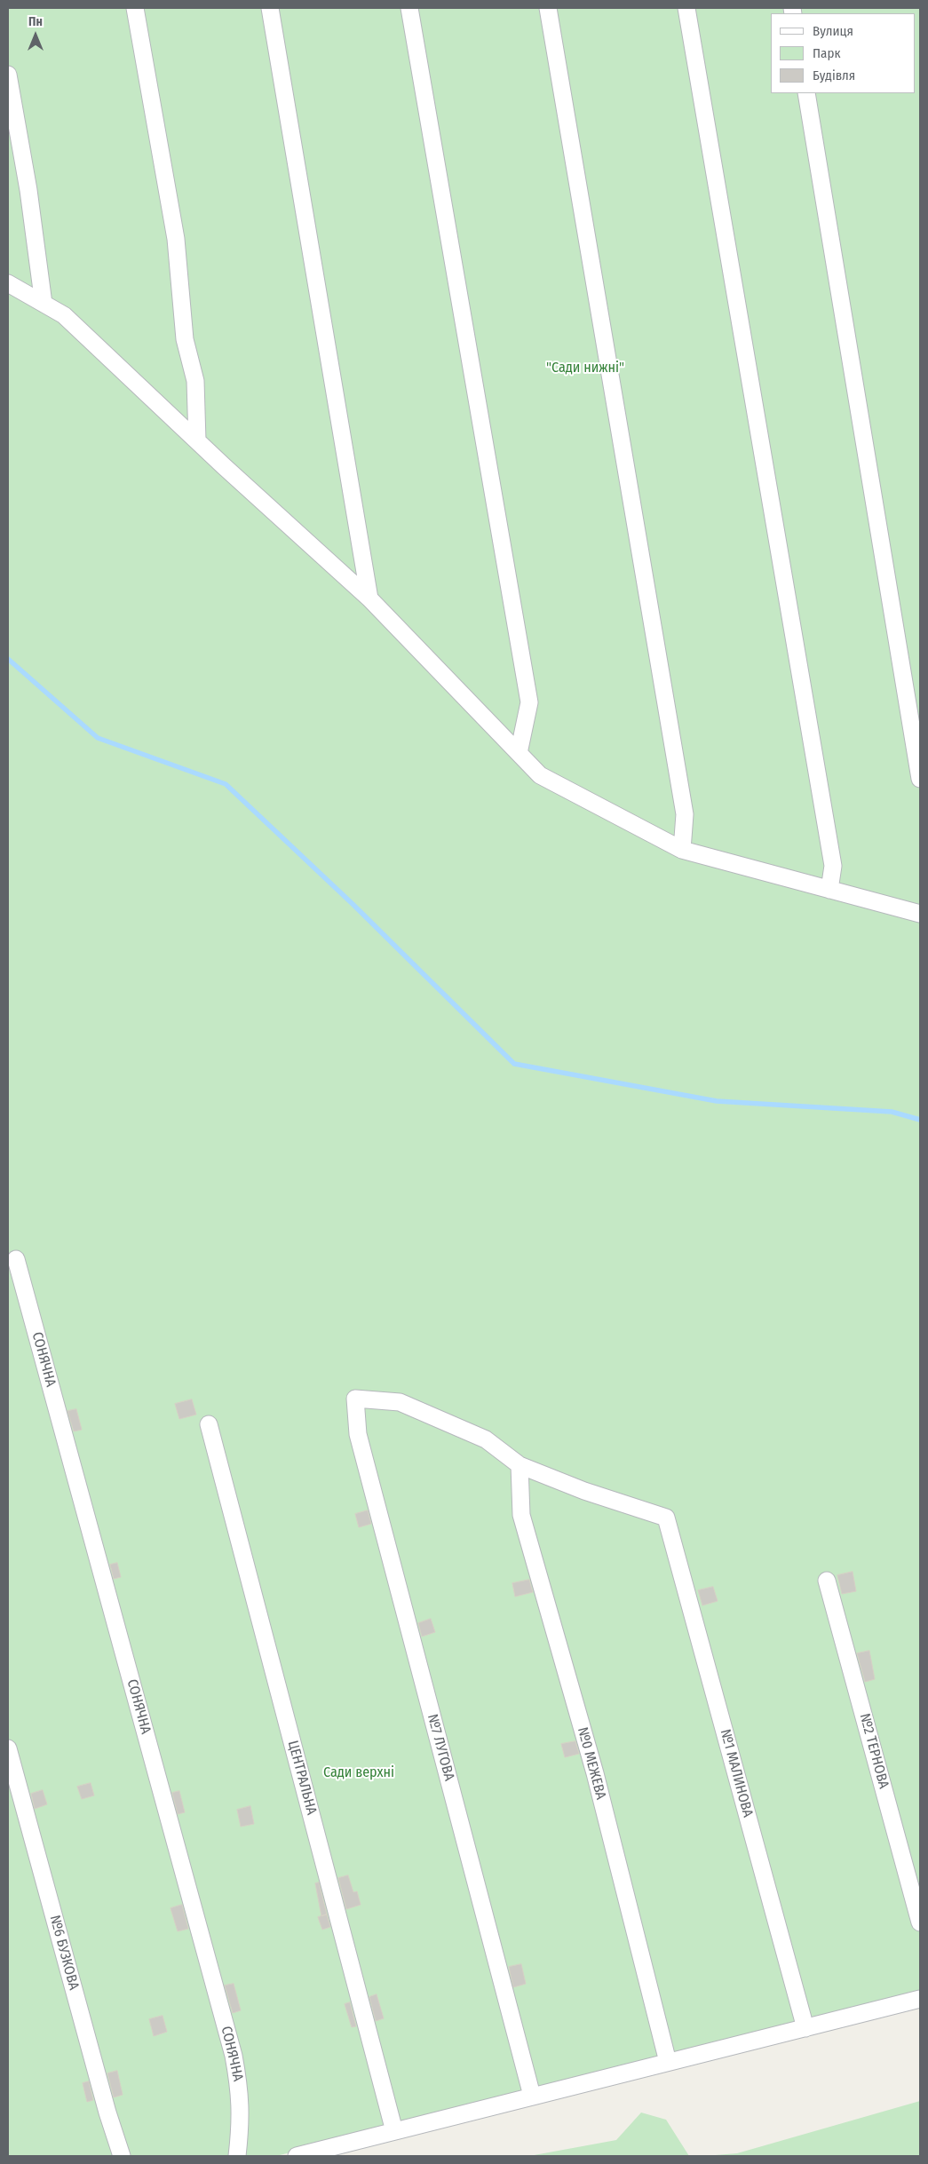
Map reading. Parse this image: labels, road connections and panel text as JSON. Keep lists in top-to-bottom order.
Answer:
{
  "streets": {
    "street": [
      "СОНЯЧНА",
      "№7 ЛУГОВА",
      "№2 ТЕРНОВА",
      "№0 МЕЖЕВА",
      "№1 МАЛИНОВА",
      "ЦЕНТРАЛЬНА",
      "№6 БУЗКОВА"
    ]
  },
  "crossings": [
    ["№7 ЛУГОВА", "№0 МЕЖЕВА"],
    ["№7 ЛУГОВА", "№1 МАЛИНОВА"],
    ["№0 МЕЖЕВА", "№1 МАЛИНОВА"]
  ],
  "parks": ["\"Сади нижні\"", "Сади верхні"],
  "legend": ["Вулиця", "Парк", "Будівля"],
  "north": "top"
}
